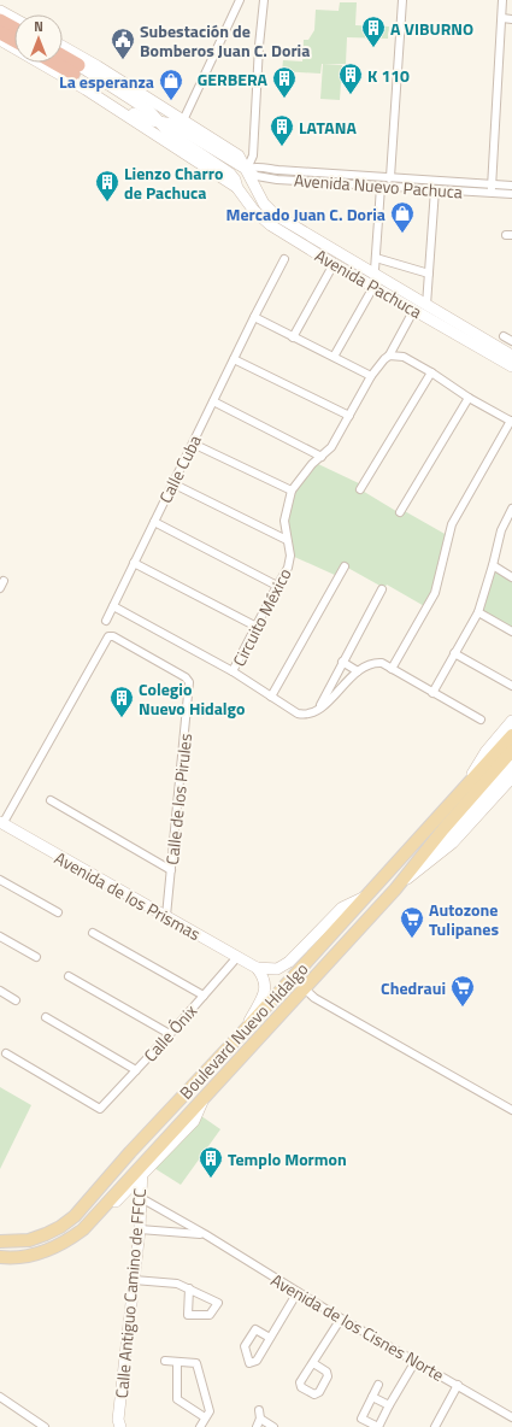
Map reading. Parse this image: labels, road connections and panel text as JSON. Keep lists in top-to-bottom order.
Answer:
{
  "streets": {
    "main road": [
      "Avenida Nuevo Pachuca",
      "Avenida Pachuca",
      "Avenida de los Prismas",
      "Boulevard Nuevo Hidalgo",
      "Calle Antiguo Camino de FFCC"
    ],
    "street": [
      "Calle Cuba",
      "Circuito México",
      "Calle de los Pirules",
      "Calle Ónix",
      "Avenida de los Cisnes Norte"
    ]
  },
  "crossings": [
    ["Avenida Nuevo Pachuca", "Avenida Pachuca"],
    ["Calle de los Pirules", "Avenida de los Prismas"],
    ["Avenida de los Prismas", "Calle Ónix"],
    ["Boulevard Nuevo Hidalgo", "Calle Antiguo Camino de FFCC"],
    ["Calle Antiguo Camino de FFCC", "Avenida de los Cisnes Norte"]
  ],
  "places": {
    "building": [
      "A VIBURNO",
      "K 110",
      "GERBERA",
      "LATANA",
      "Lienzo Charro de Pachuca",
      "Colegio Nuevo Hidalgo",
      "Templo Mormon"
    ],
    "public building": ["Subestación de Bomberos Juan C. Doria"],
    "shop": ["La esperanza", "Mercado Juan C. Doria"],
    "supermarket": ["Autozone Tulipanes", "Chedraui"]
  },
  "north": "top"
}
